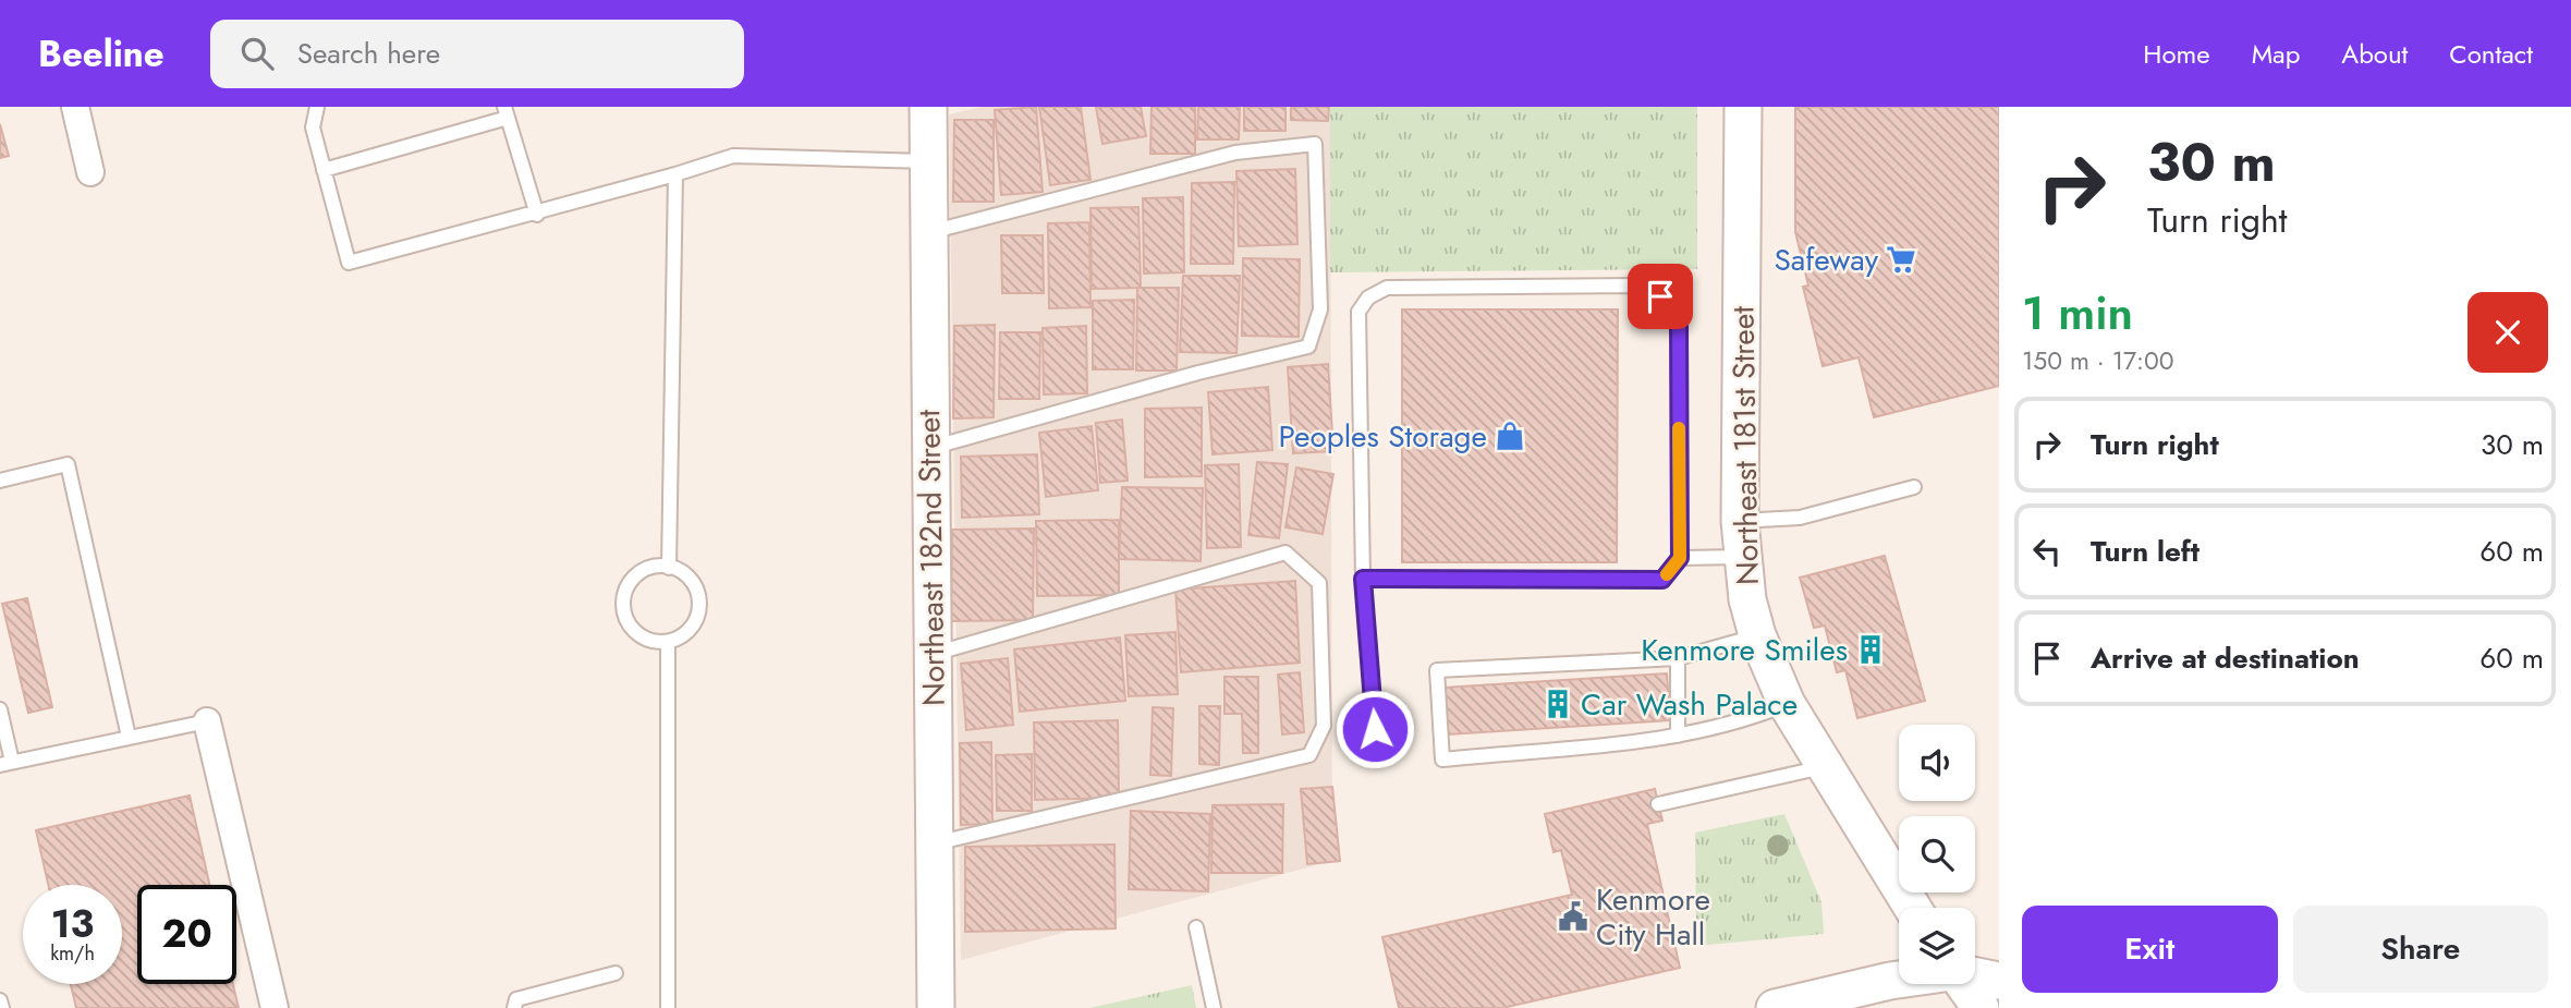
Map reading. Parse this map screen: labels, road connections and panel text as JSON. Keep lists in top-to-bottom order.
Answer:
{
  "streets": {
    "street": ["Northeast 181st Street", "Northeast 182nd Street"]
  },
  "places": {
    "supermarket": ["Safeway"],
    "shop": ["Peoples Storage"],
    "building": ["Kenmore Smiles", "Car Wash Palace"],
    "public building": ["Kenmore City Hall"]
  },
  "page": {
    "header": "Beeline",
    "search": "Search here",
    "nav": [
      "Home",
      "Map",
      "About",
      "Contact"
    ],
    "turn": ["30 m", "Turn right"],
    "heading": ["1 min", "150 m · 17:00"],
    "list": [
      {
        "name": "Turn right",
        "value": "30 m"
      },
      {
        "name": "Turn left",
        "value": "60 m"
      },
      {
        "name": "Arrive at destination",
        "value": "60 m"
      }
    ],
    "speed": "13 km/h",
    "limit": "20",
    "buttons": ["Exit", "Share"]
  }
}
